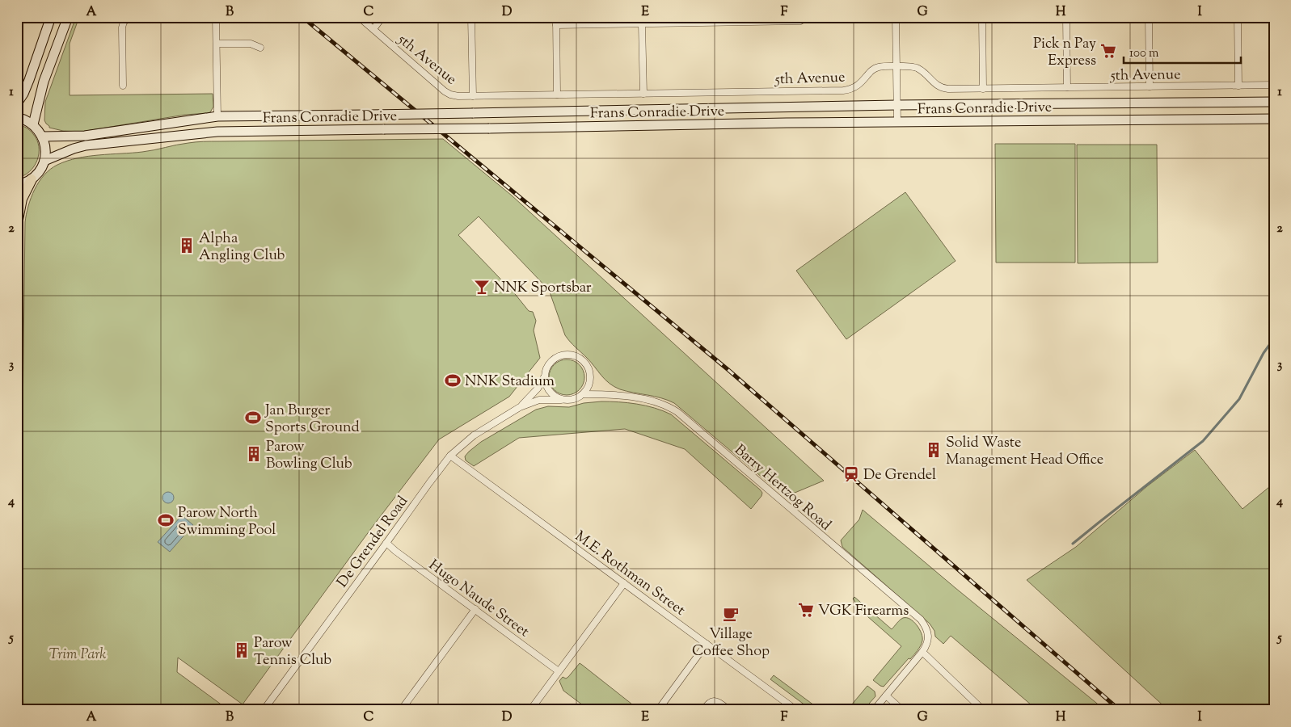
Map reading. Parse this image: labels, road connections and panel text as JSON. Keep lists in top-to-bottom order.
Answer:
{
  "streets": {
    "main road": ["Frans Conradie Drive"],
    "street": [
      "5th Avenue",
      "Barry Hertzog Road",
      "De Grendel Road",
      "M.E. Rothman Street",
      "Hugo Naude Street"
    ]
  },
  "crossings": [
    ["Barry Hertzog Road", "De Grendel Road"],
    ["De Grendel Road", "M.E. Rothman Street"],
    ["De Grendel Road", "Hugo Naude Street"]
  ],
  "parks": ["Trim Park"],
  "places": {
    "supermarket": ["Pick n Pay Express", "VGK Firearms"],
    "building": [
      "Alpha Angling Club",
      "Solid Waste Management Head Office",
      "Parow Bowling Club",
      "Parow Tennis Club"
    ],
    "bar": ["NNK Sportsbar"],
    "sports": ["NNK Stadium", "Jan Burger Sports Ground", "Parow North Swimming Pool"],
    "station": ["De Grendel"],
    "cafe": ["Village Coffee Shop"]
  },
  "scale_bar": "100 m",
  "grid": {
    "columns": [
      "A",
      "B",
      "C",
      "D",
      "E",
      "F",
      "G",
      "H",
      "I"
    ],
    "rows": [
      "1",
      "2",
      "3",
      "4",
      "5"
    ]
  }
}
